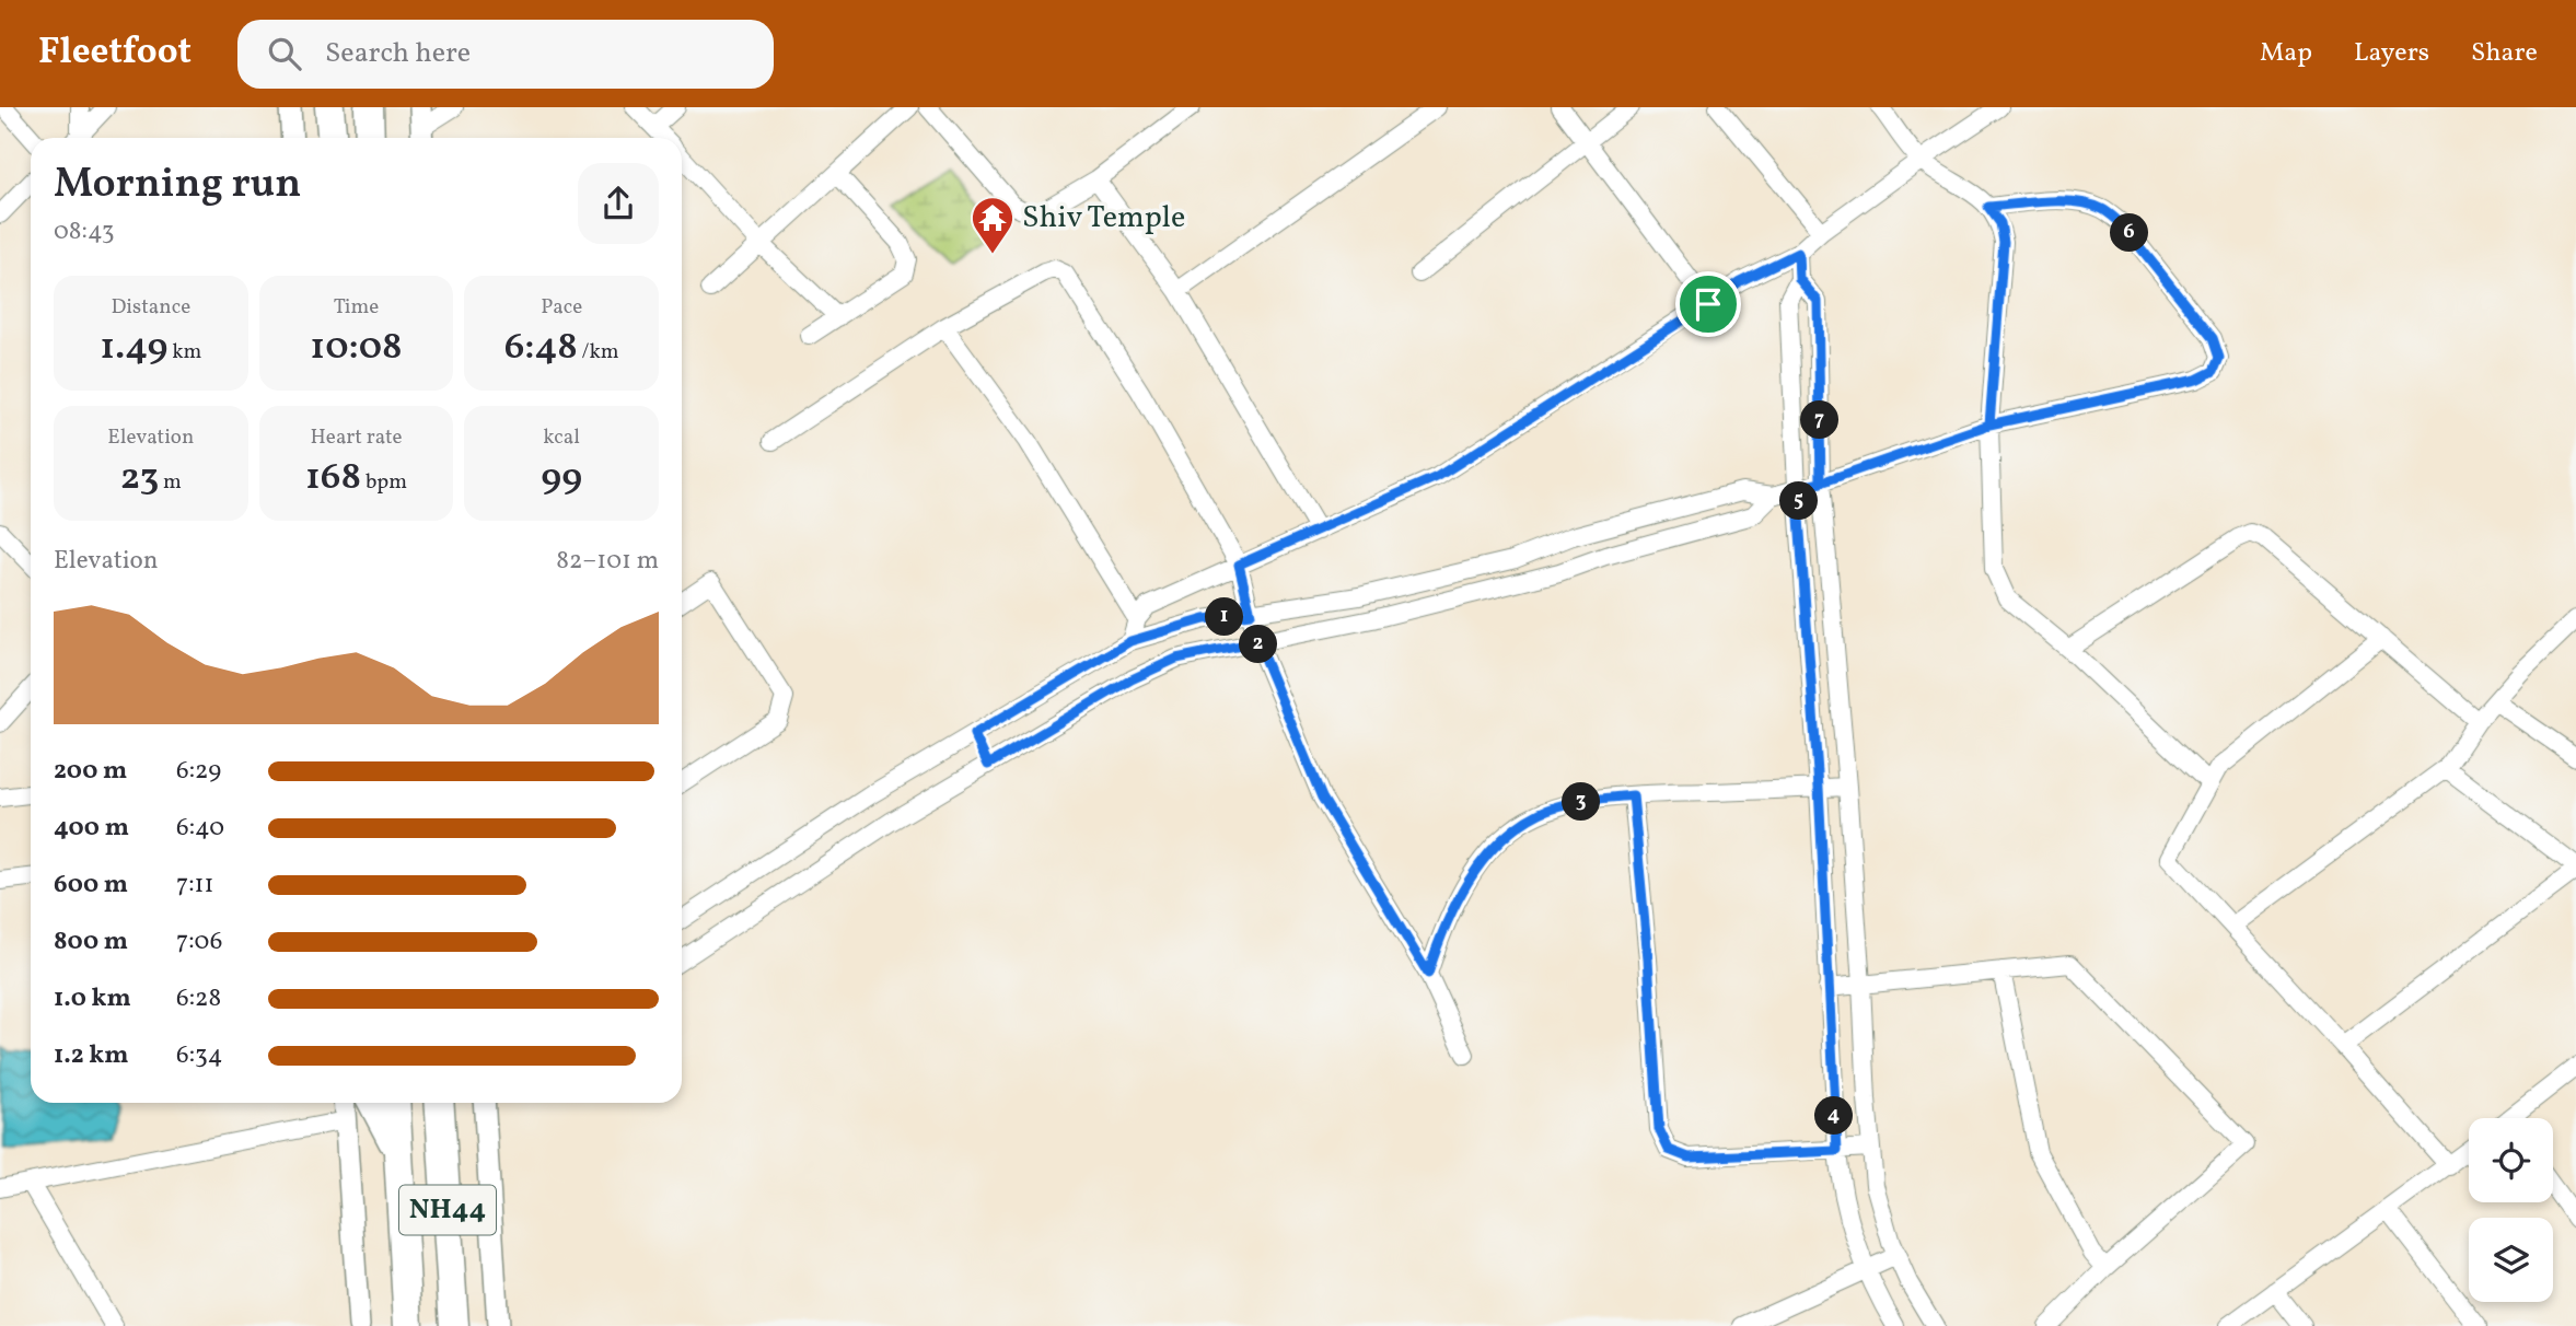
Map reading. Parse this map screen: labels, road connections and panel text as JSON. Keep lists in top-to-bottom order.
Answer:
{
  "streets": {
    "highway": ["NH44"]
  },
  "places": {
    "temple": ["Shiv Temple"]
  },
  "page": {
    "header": "Fleetfoot",
    "search": "Search here",
    "nav": ["Map", "Layers", "Share"],
    "heading": ["Morning run", "08:43"],
    "pins": [
      "6",
      "7",
      "5",
      "1",
      "2",
      "3",
      "4"
    ],
    "stats": [
      ["Distance", "1.49 km"],
      ["Time", "10:08"],
      ["Pace", "6:48 /km"],
      ["Elevation", "23 m"],
      ["Heart rate", "168 bpm"],
      ["kcal", "99"]
    ],
    "chart": ["Elevation", "82–101 m"],
    "list": [
      {
        "name": "200 m",
        "note": "6:29"
      },
      {
        "name": "400 m",
        "note": "6:40"
      },
      {
        "name": "600 m",
        "note": "7:11"
      },
      {
        "name": "800 m",
        "note": "7:06"
      },
      {
        "name": "1.0 km",
        "note": "6:28"
      },
      {
        "name": "1.2 km",
        "note": "6:34"
      }
    ]
  }
}
